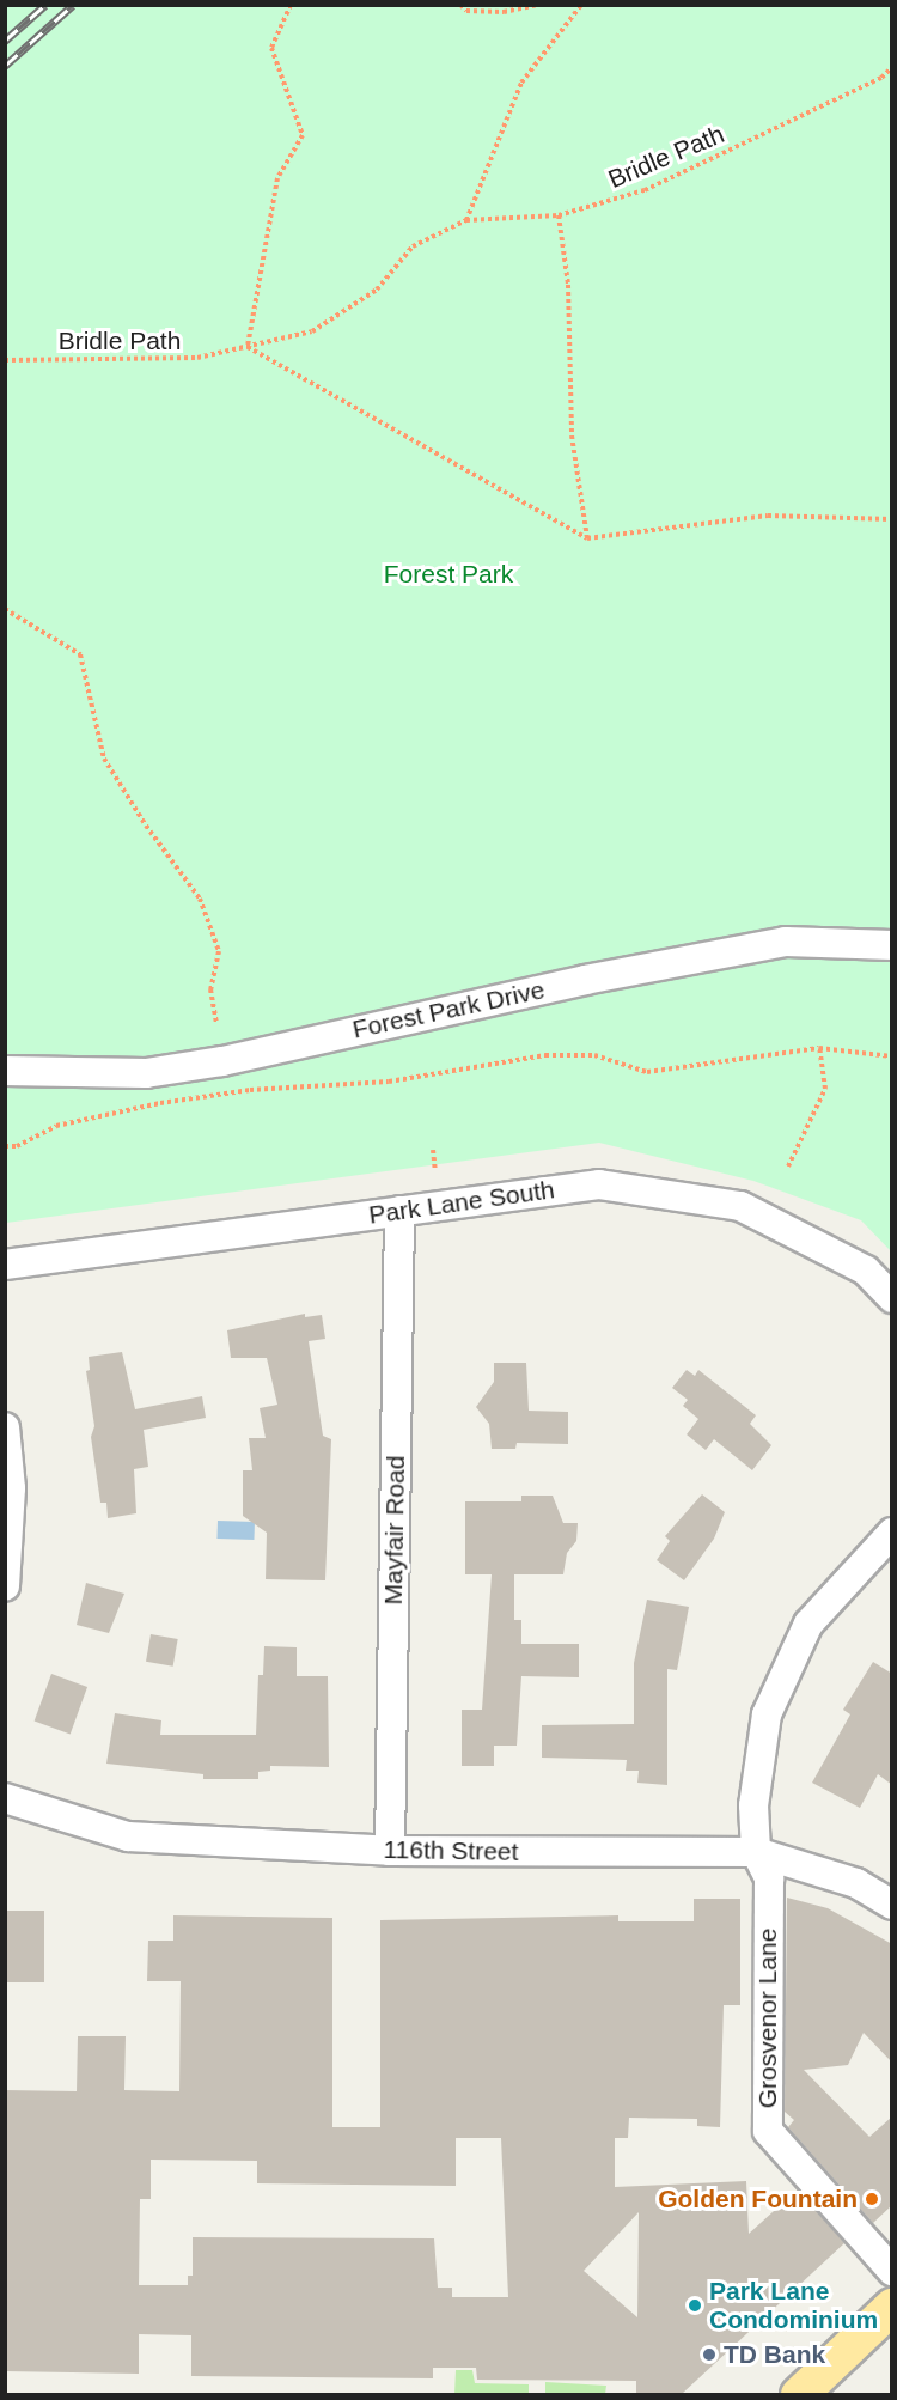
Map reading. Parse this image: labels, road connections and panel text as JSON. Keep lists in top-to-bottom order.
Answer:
{
  "streets": {
    "street": [
      "Forest Park Drive",
      "Park Lane South",
      "Mayfair Road",
      "116th Street",
      "Grosvenor Lane"
    ],
    "path": ["Bridle Path"]
  },
  "crossings": [
    ["Park Lane South", "Mayfair Road"],
    ["Mayfair Road", "116th Street"],
    ["116th Street", "Grosvenor Lane"]
  ],
  "parks": ["Forest Park"],
  "places": ["Golden Fountain", "Park Lane Condominium", "TD Bank"]
}
